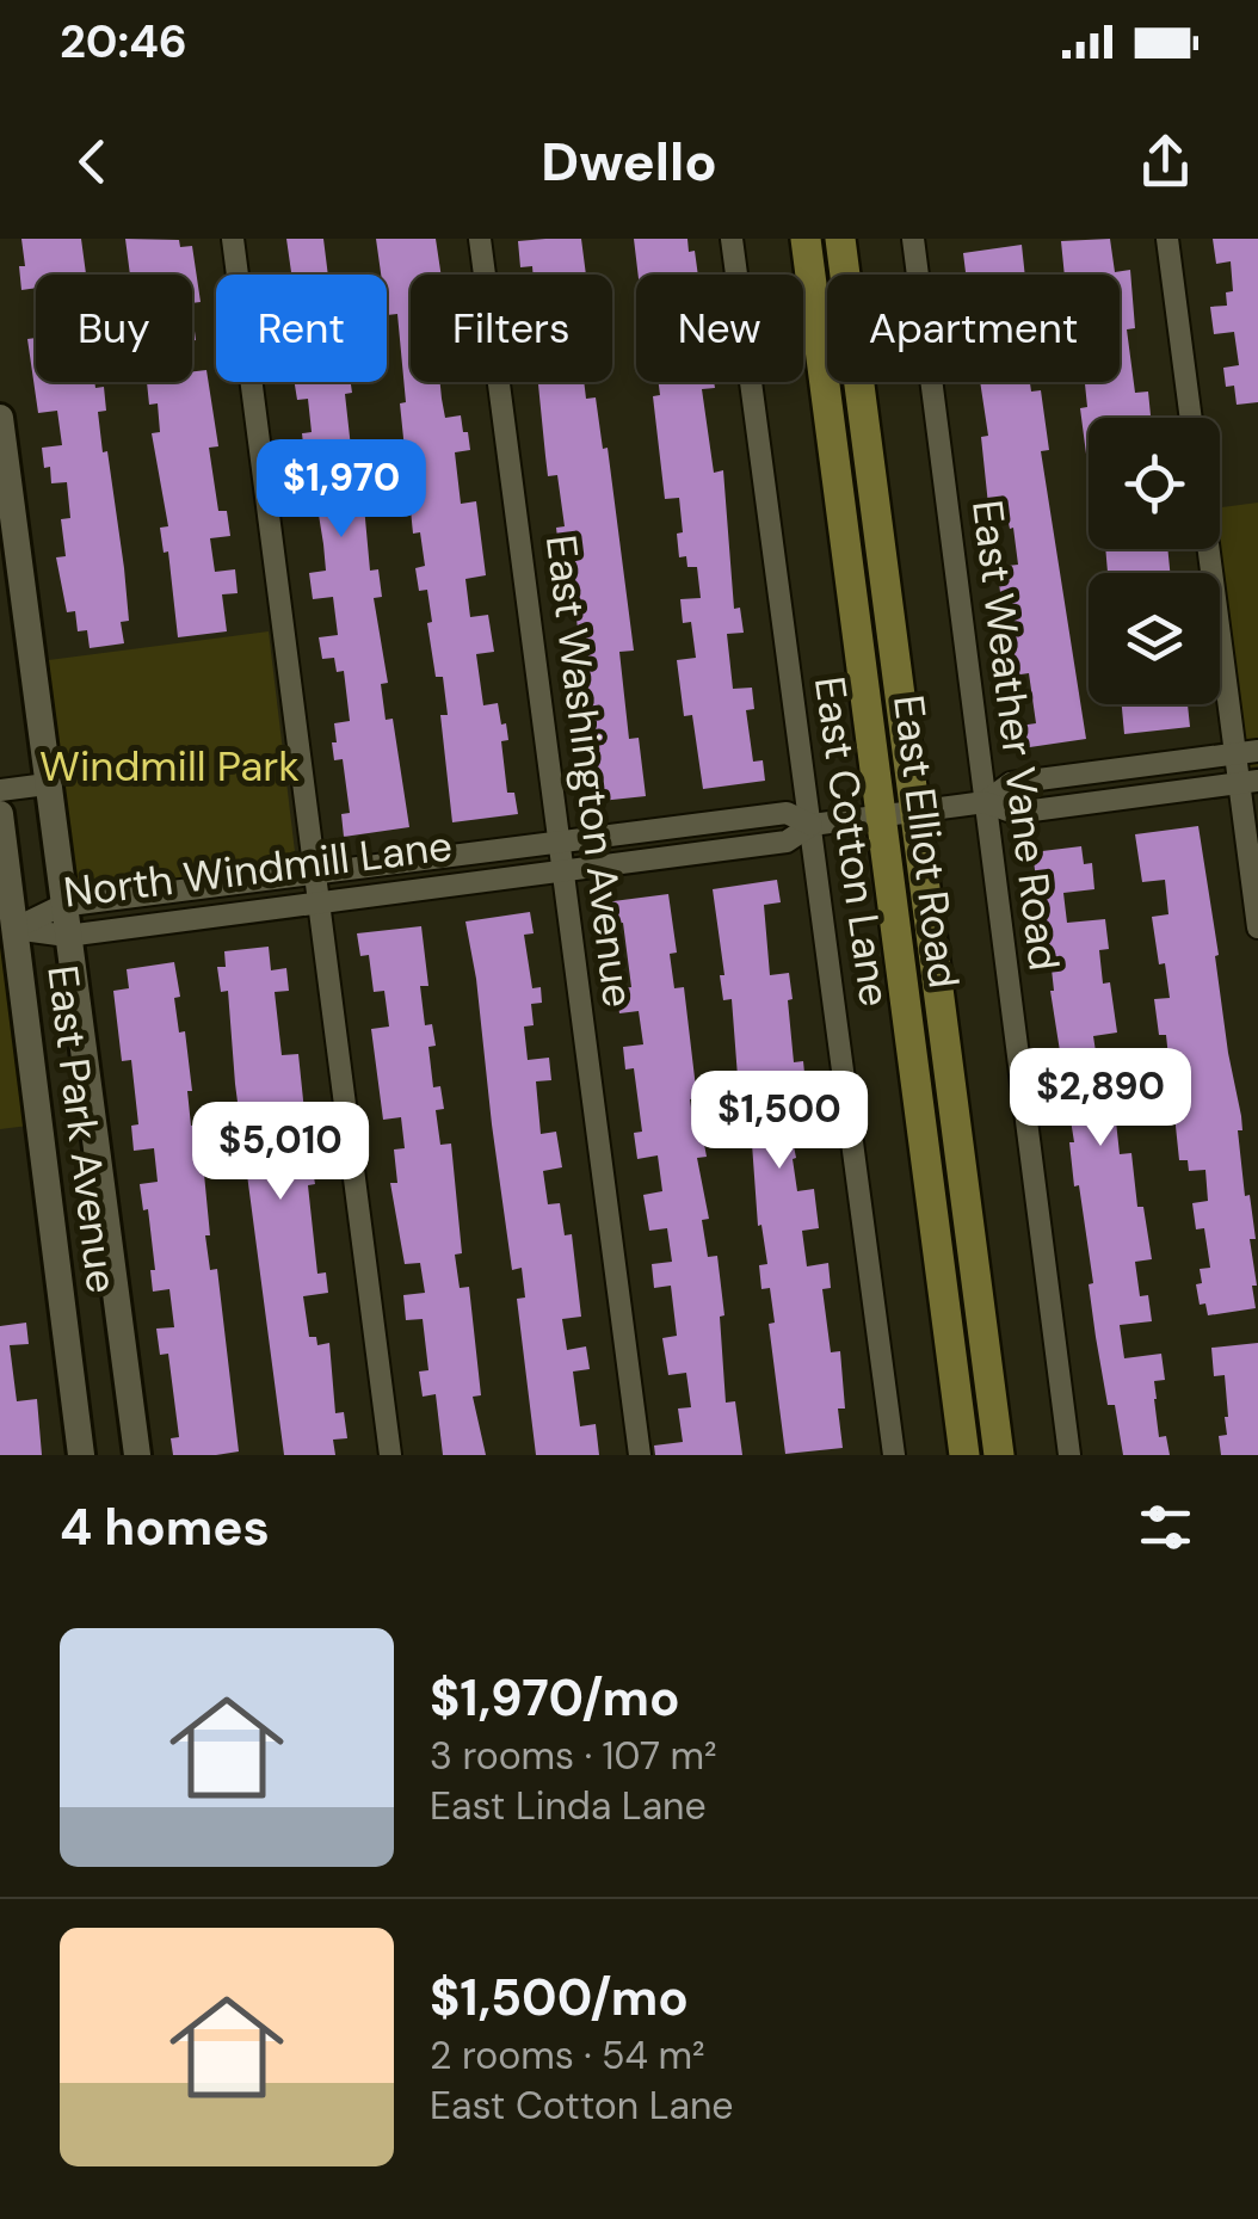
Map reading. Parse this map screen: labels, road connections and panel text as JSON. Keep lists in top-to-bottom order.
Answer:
{
  "streets": {
    "main road": ["East Elliot Road"],
    "street": [
      "East Weather Vane Road",
      "East Washington Avenue",
      "East Cotton Lane",
      "North Windmill Lane",
      "East Park Avenue"
    ]
  },
  "crossings": [
    ["East Weather Vane Road", "North Windmill Lane"],
    ["East Washington Avenue", "North Windmill Lane"],
    ["East Cotton Lane", "North Windmill Lane"],
    ["East Elliot Road", "North Windmill Lane"],
    ["North Windmill Lane", "East Park Avenue"]
  ],
  "parks": ["Windmill Park"],
  "page": {
    "status": "20:46",
    "header": "Dwello",
    "chip": [
      "Buy",
      "Rent",
      "Filters",
      "New",
      "Apartment"
    ],
    "price": [
      "$1,970",
      "$2,890",
      "$1,500",
      "$5,010"
    ],
    "heading": "4 homes",
    "list": [
      {
        "name": "$1,970/mo",
        "note": "3 rooms · 107 m² · East Linda Lane"
      },
      {
        "name": "$1,500/mo",
        "note": "2 rooms · 54 m² · East Cotton Lane"
      }
    ]
  }
}
